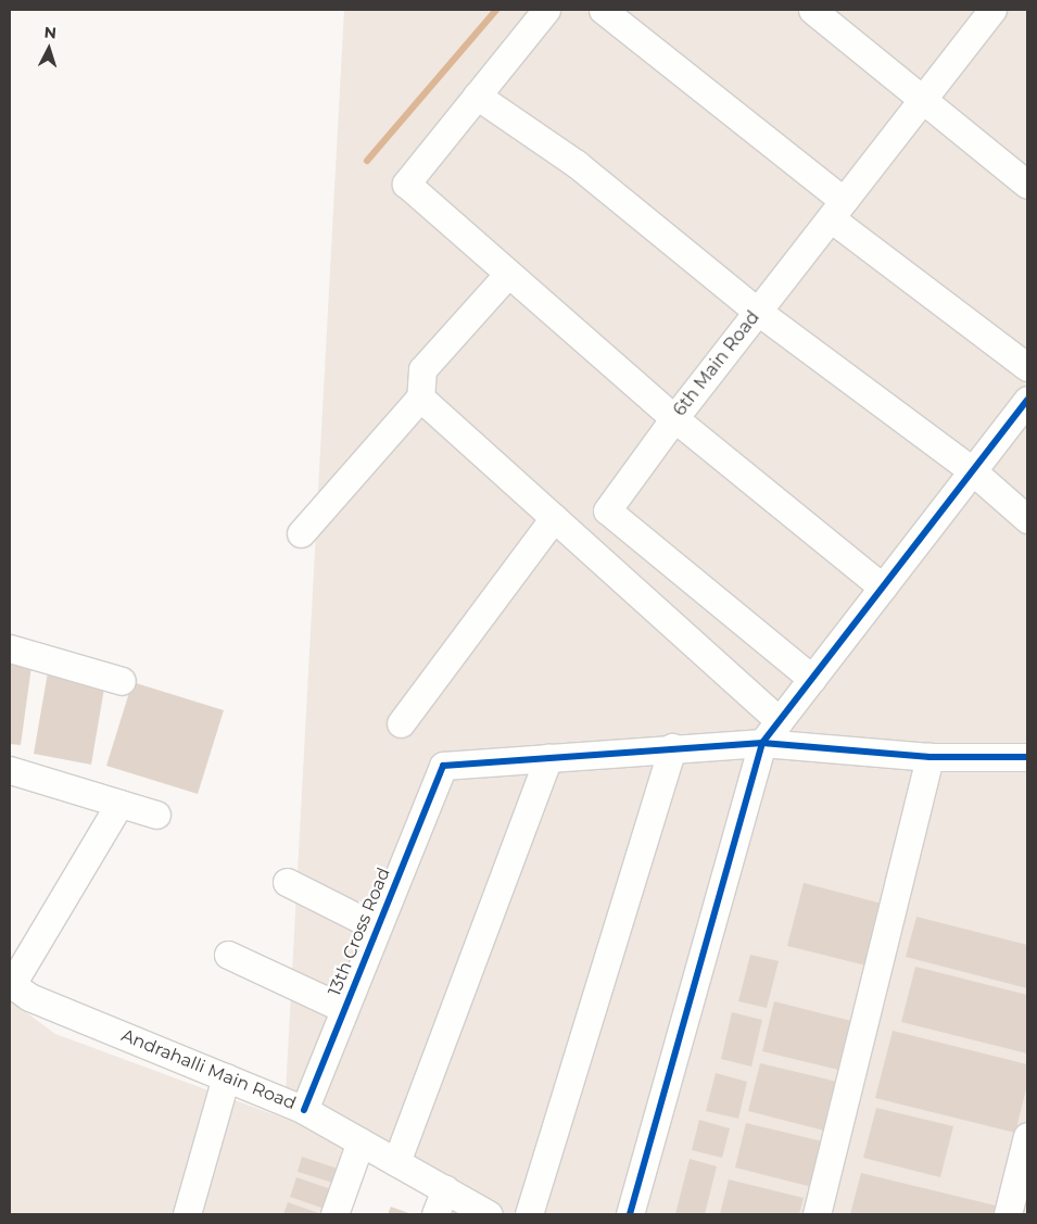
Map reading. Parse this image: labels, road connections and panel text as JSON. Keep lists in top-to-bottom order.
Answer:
{
  "streets": {
    "street": ["6th Main Road", "13th Cross Road", "Andrahalli Main Road"]
  },
  "crossings": [
    ["13th Cross Road", "Andrahalli Main Road"]
  ],
  "north": "top"
}
